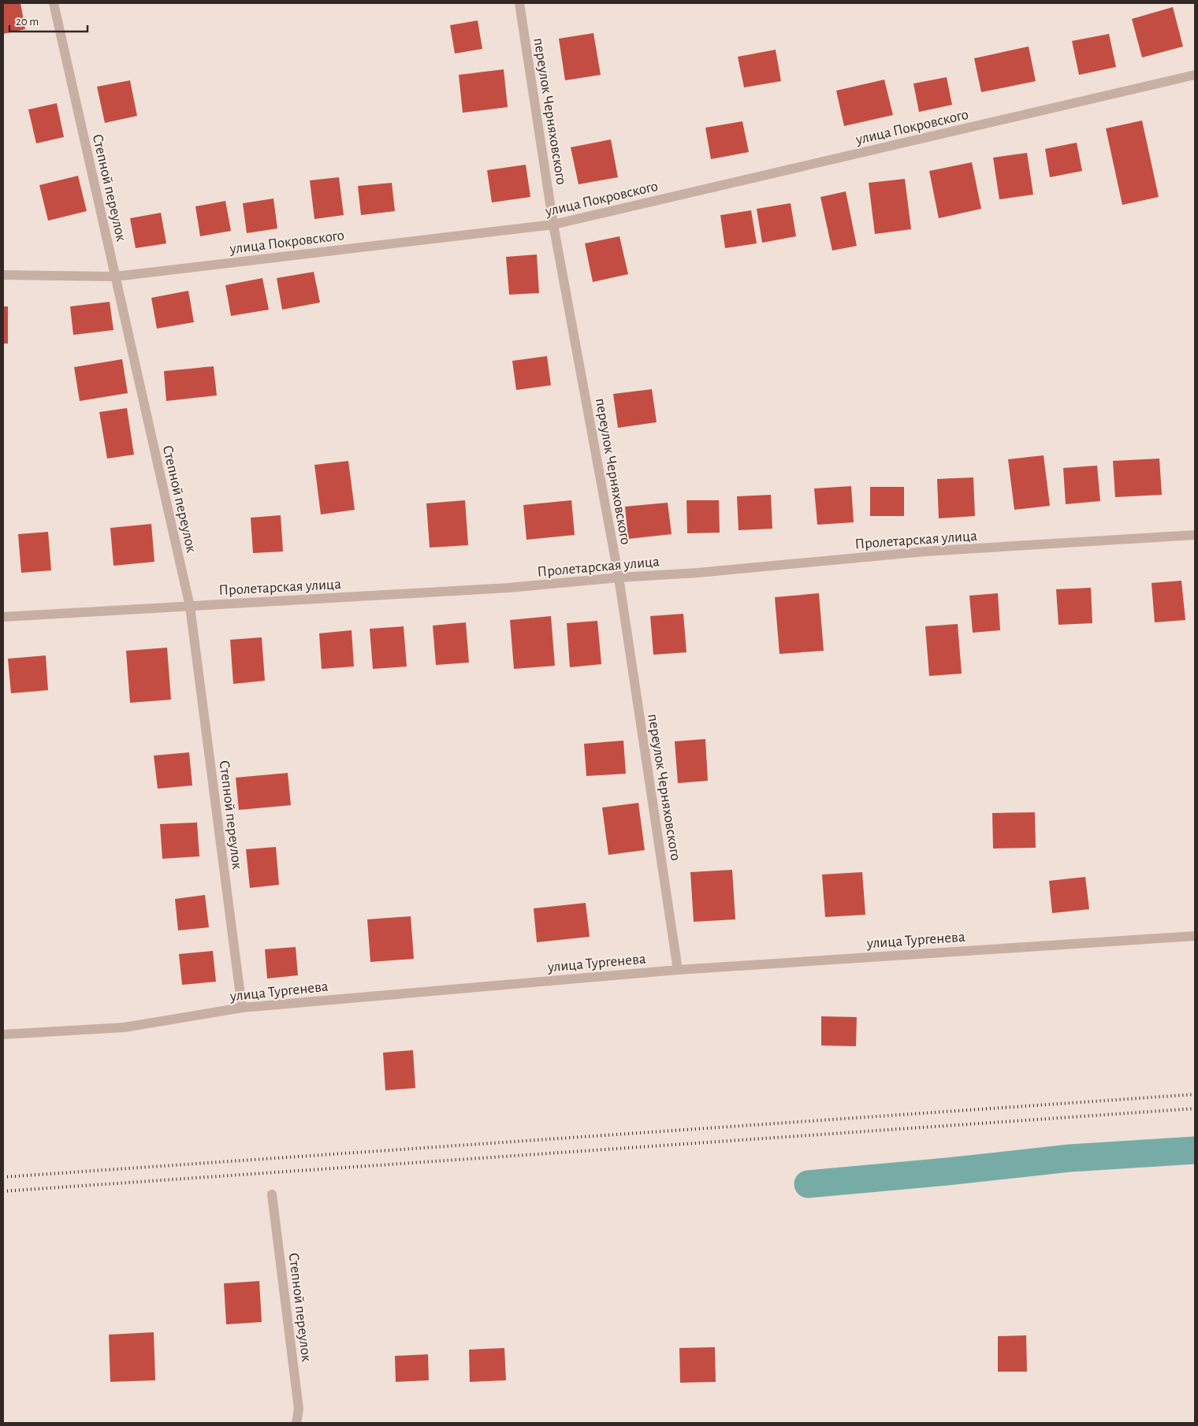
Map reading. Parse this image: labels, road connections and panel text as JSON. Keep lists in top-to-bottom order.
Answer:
{
  "streets": {
    "street": [
      "переулок Черняховского",
      "улица Покровского",
      "Степной переулок",
      "Пролетарская улица",
      "улица Тургенева"
    ]
  },
  "crossings": [
    ["переулок Черняховского", "улица Покровского"],
    ["переулок Черняховского", "Пролетарская улица"],
    ["переулок Черняховского", "улица Тургенева"],
    ["улица Покровского", "Степной переулок"],
    ["Степной переулок", "Пролетарская улица"],
    ["Степной переулок", "улица Тургенева"]
  ],
  "scale_bar": "20 m"
}
